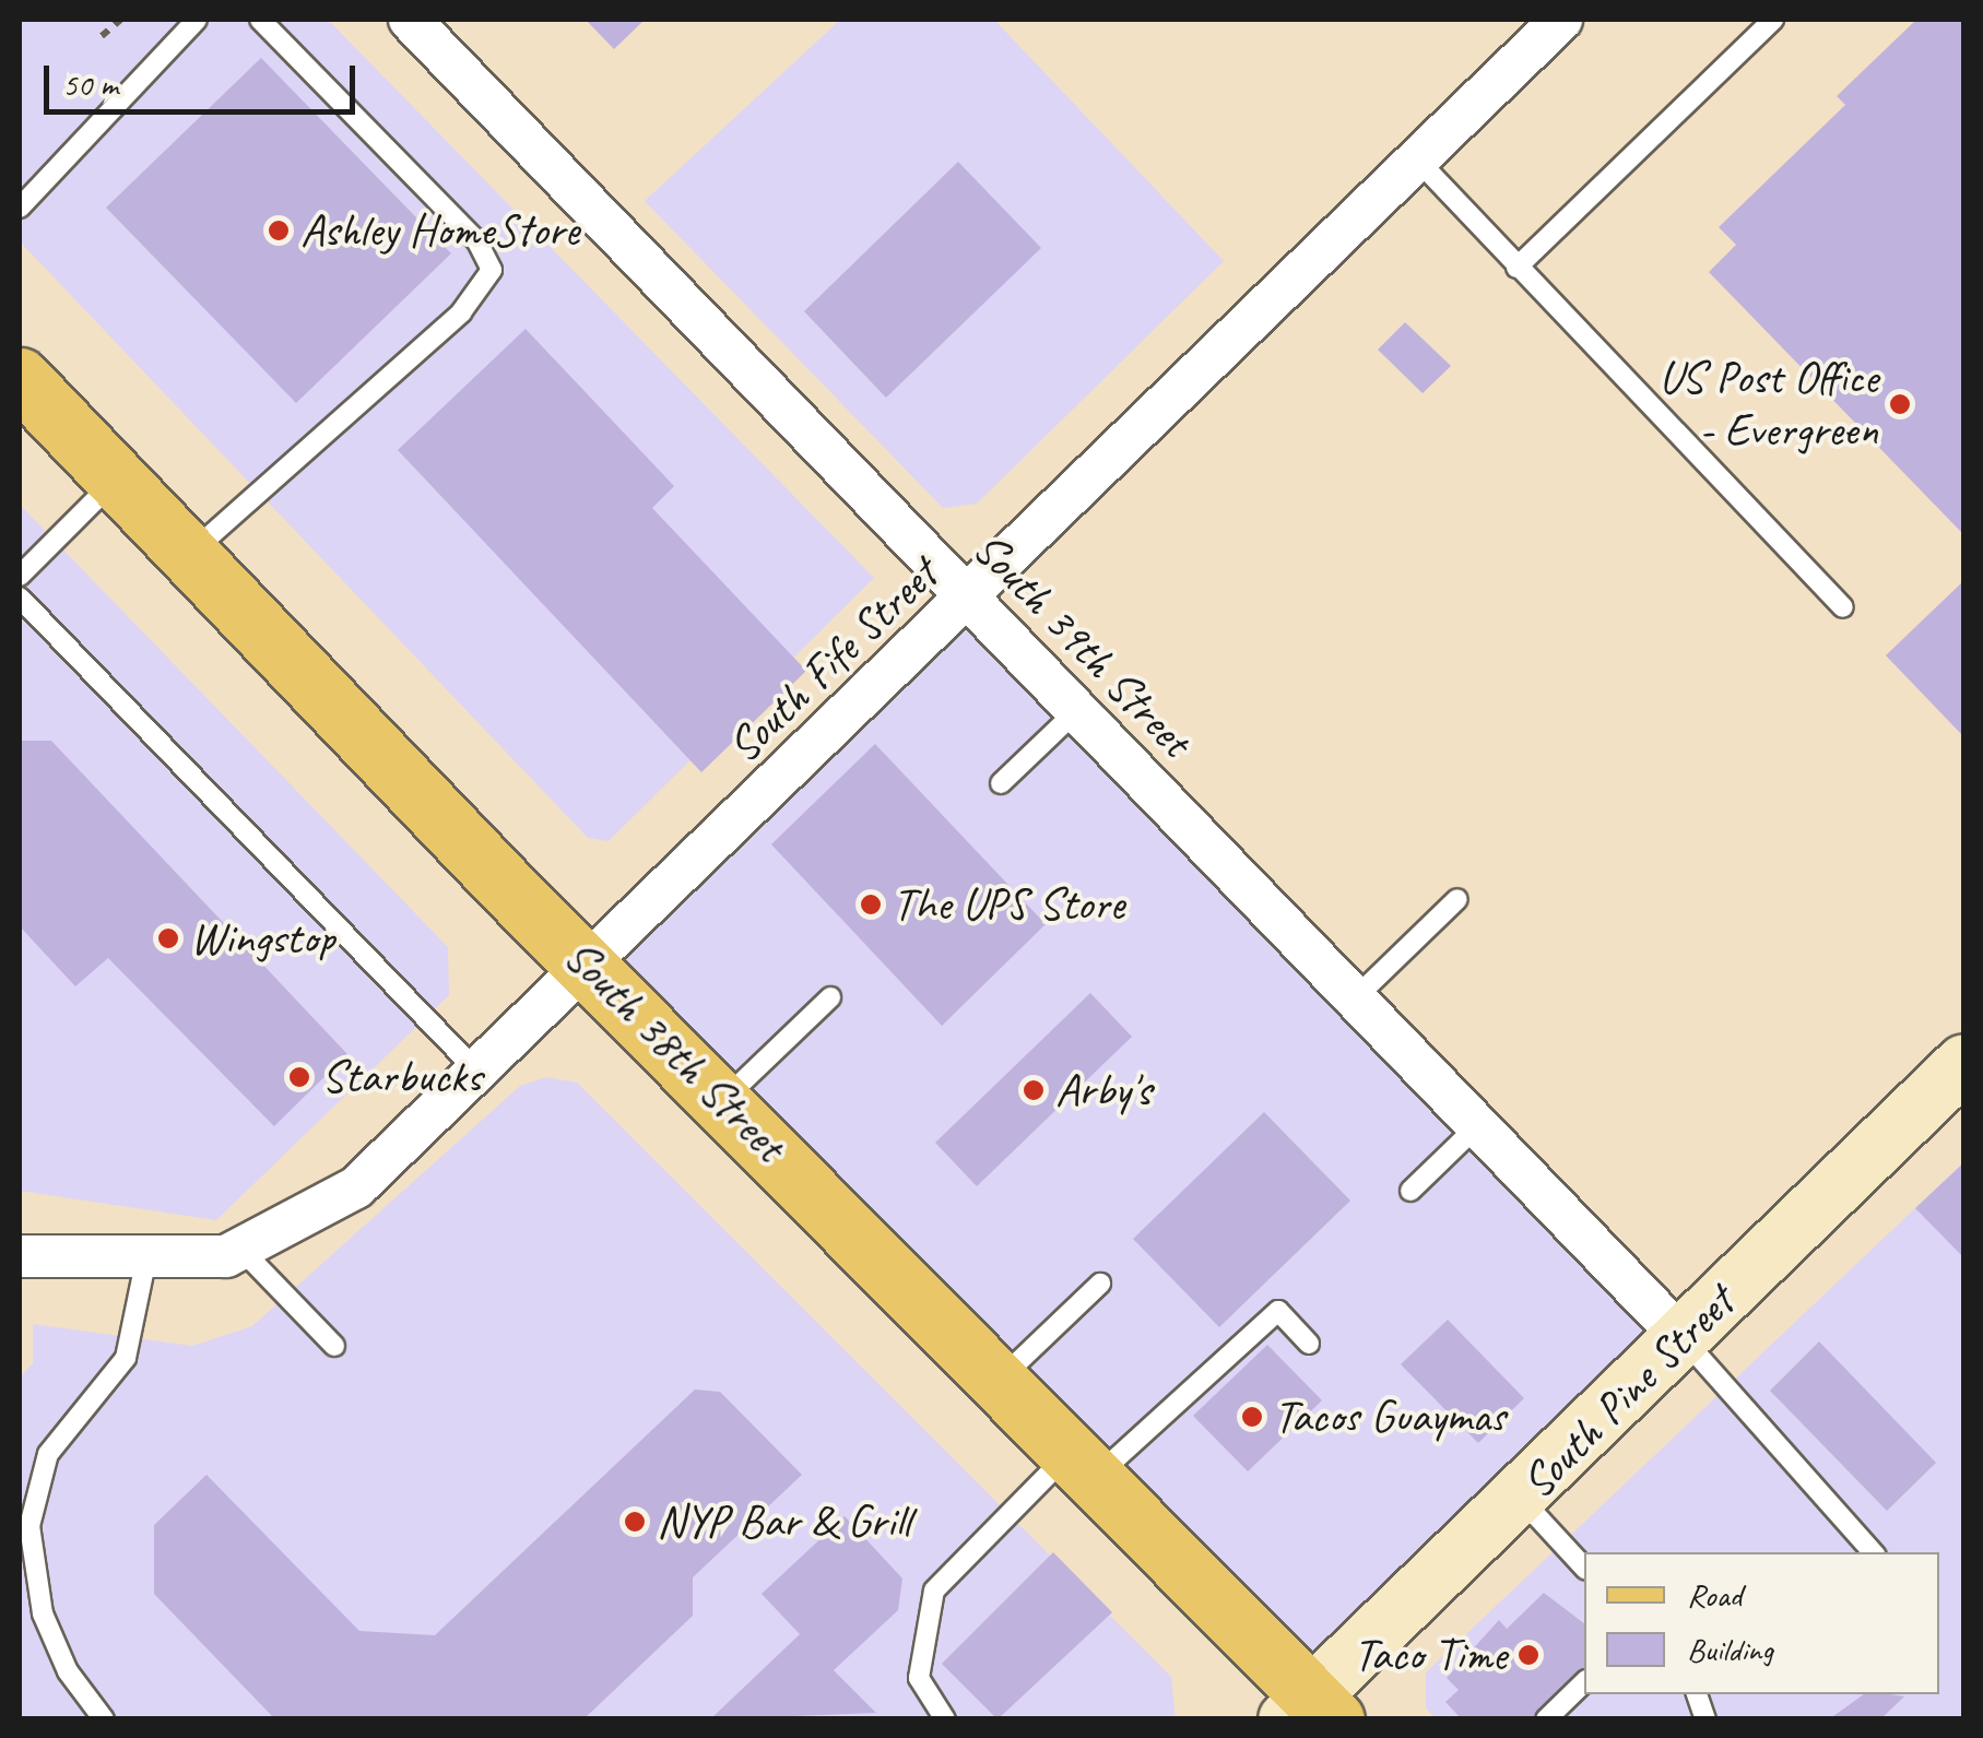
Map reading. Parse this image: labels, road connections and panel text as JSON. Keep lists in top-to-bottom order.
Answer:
{
  "streets": {
    "main road": ["South 38th Street", "South Pine Street"],
    "street": ["South 39th Street", "South Fife Street"]
  },
  "crossings": [
    ["South 39th Street", "South Fife Street"],
    ["South 39th Street", "South Pine Street"],
    ["South Fife Street", "South 38th Street"],
    ["South 38th Street", "South Pine Street"]
  ],
  "places": [
    "Ashley HomeStore",
    "US Post Office - Evergreen",
    "The UPS Store",
    "Wingstop",
    "Starbucks",
    "Arby's",
    "Tacos Guaymas",
    "NYP Bar & Grill",
    "Taco Time"
  ],
  "legend": ["Road", "Building"],
  "scale_bar": "50 m"
}
